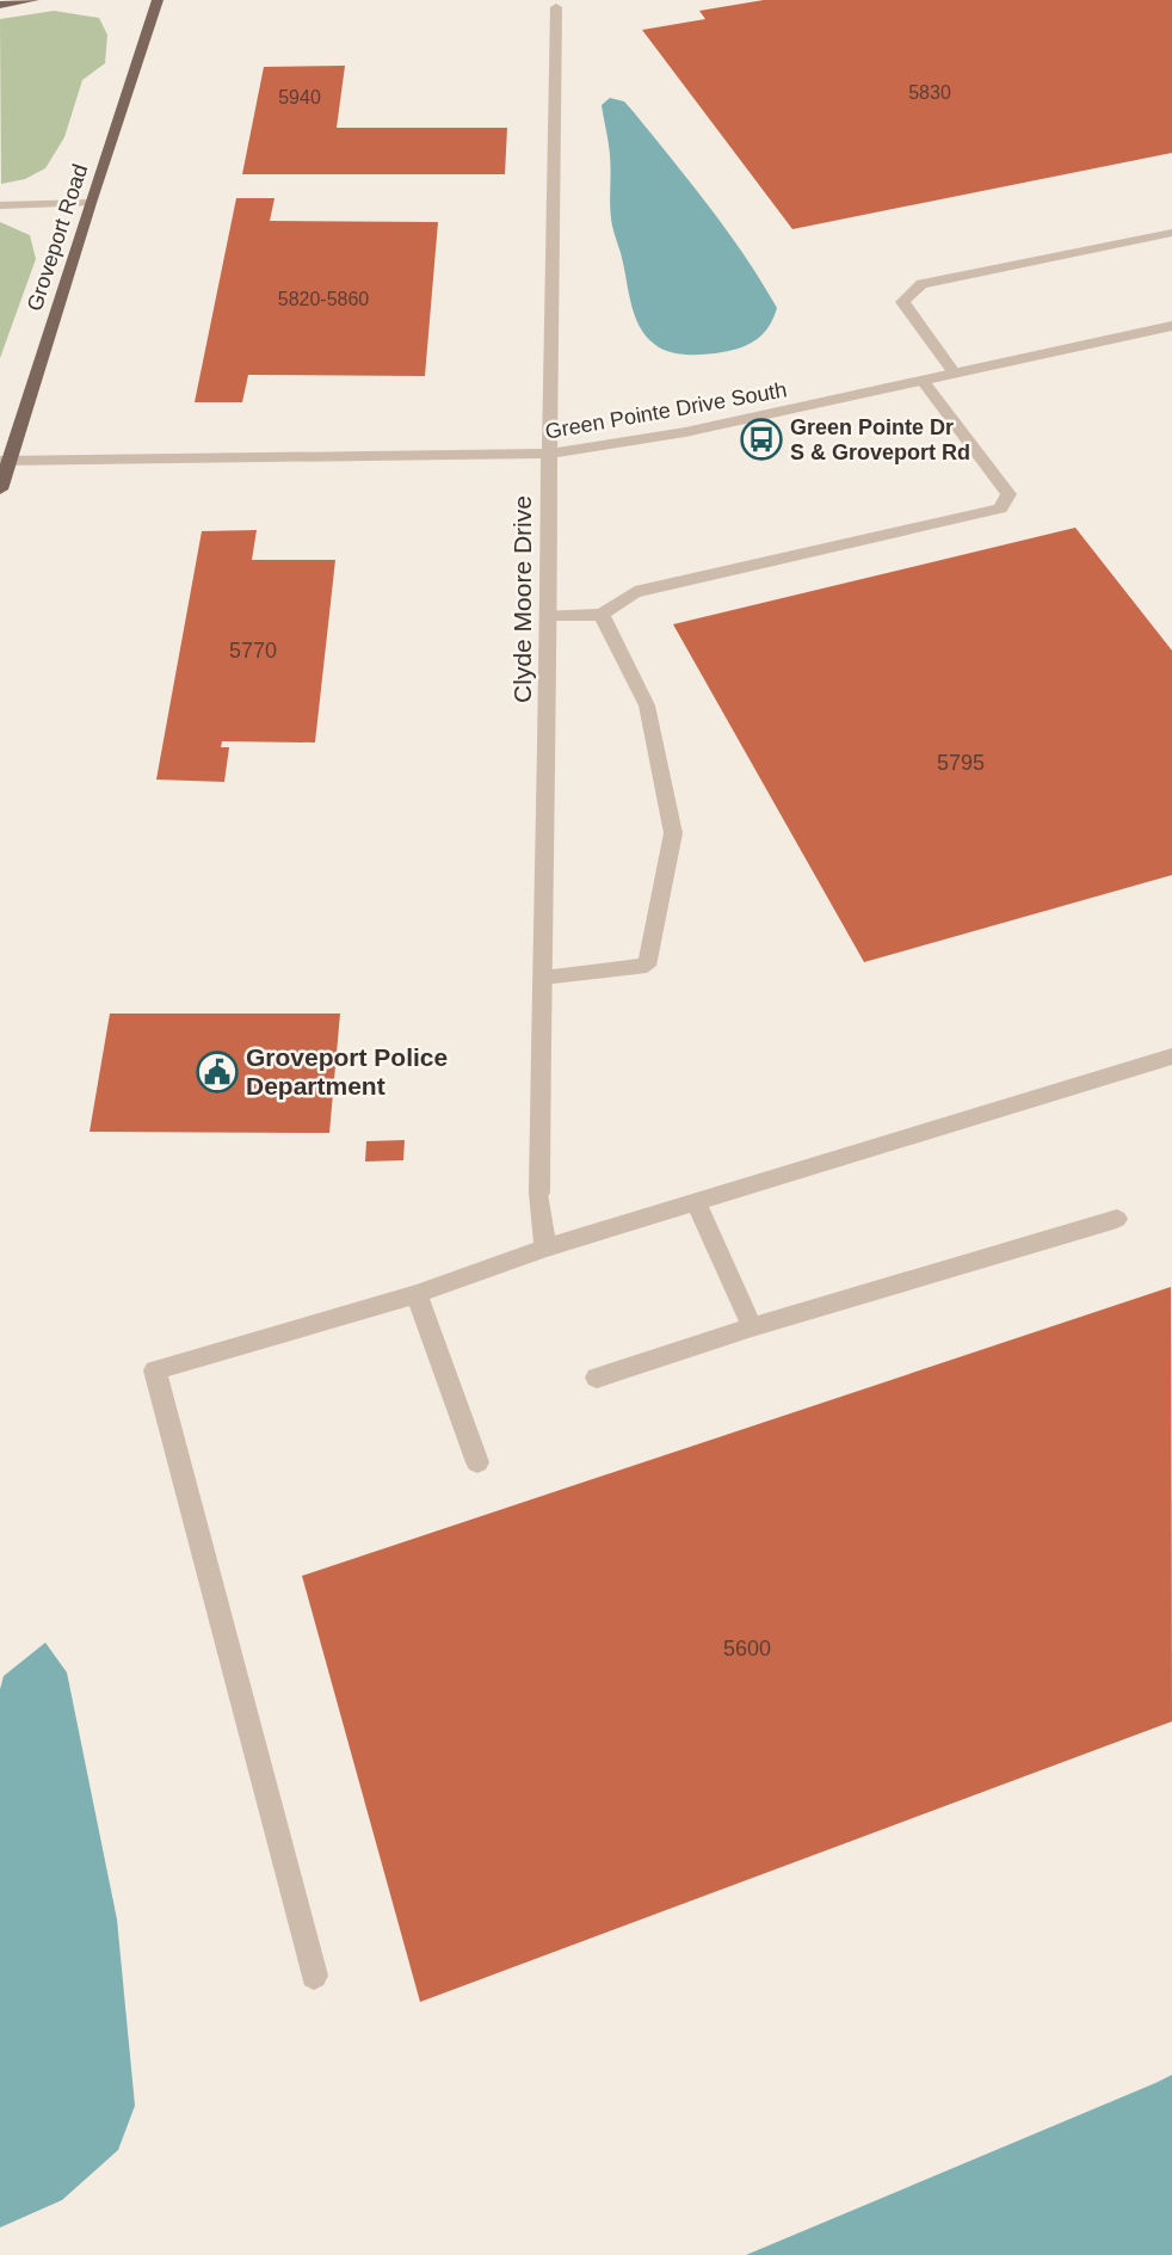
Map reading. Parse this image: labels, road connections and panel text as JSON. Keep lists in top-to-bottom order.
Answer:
{
  "streets": {
    "main road": ["Groveport Road"],
    "street": ["Green Pointe Drive South", "Clyde Moore Drive"]
  },
  "crossings": [
    ["Groveport Road", "Green Pointe Drive South"],
    ["Green Pointe Drive South", "Clyde Moore Drive"]
  ],
  "places": {
    "bus stop": ["Green Pointe Dr S & Groveport Rd"],
    "public building": ["Groveport Police Department"]
  },
  "house_numbers": [
    "5830",
    "5940",
    "5820-5860",
    "5770",
    "5795",
    "5600"
  ]
}
